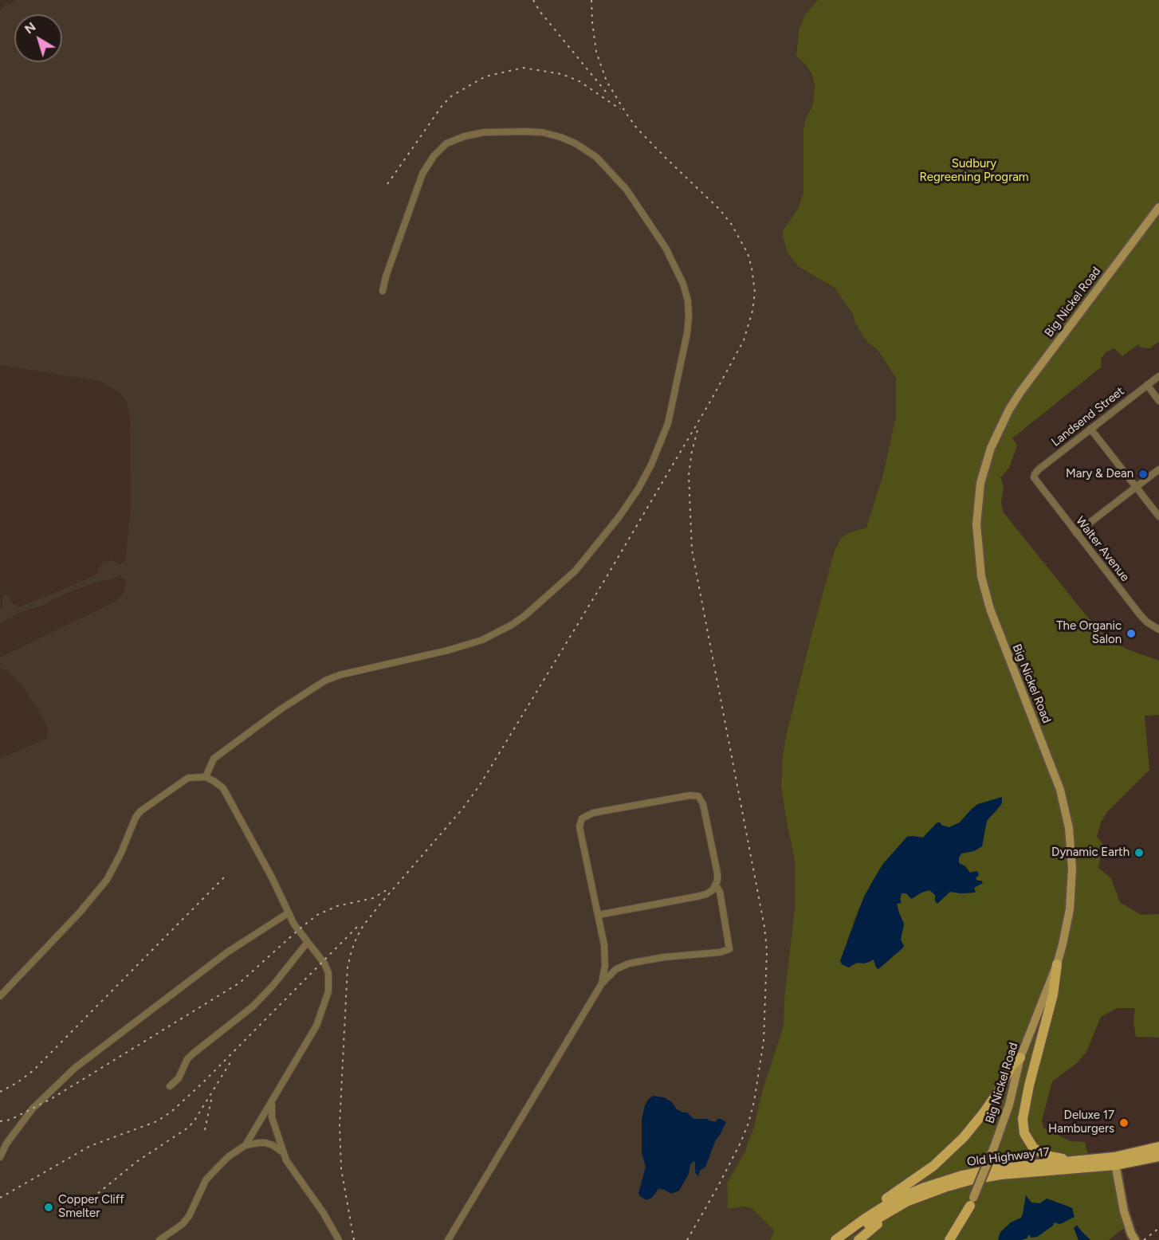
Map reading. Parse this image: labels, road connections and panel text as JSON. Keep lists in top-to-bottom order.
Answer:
{
  "streets": {
    "main road": ["Big Nickel Road", "Old Highway 17"],
    "street": ["Landsend Street", "Walter Avenue"]
  },
  "crossings": [
    ["Landsend Street", "Walter Avenue"]
  ],
  "parks": ["Sudbury Regreening Program"],
  "places": [
    "Mary & Dean",
    "The Organic Salon",
    "Dynamic Earth",
    "Deluxe 17 Hamburgers",
    "Copper Cliff Smelter"
  ],
  "north": "top left"
}
